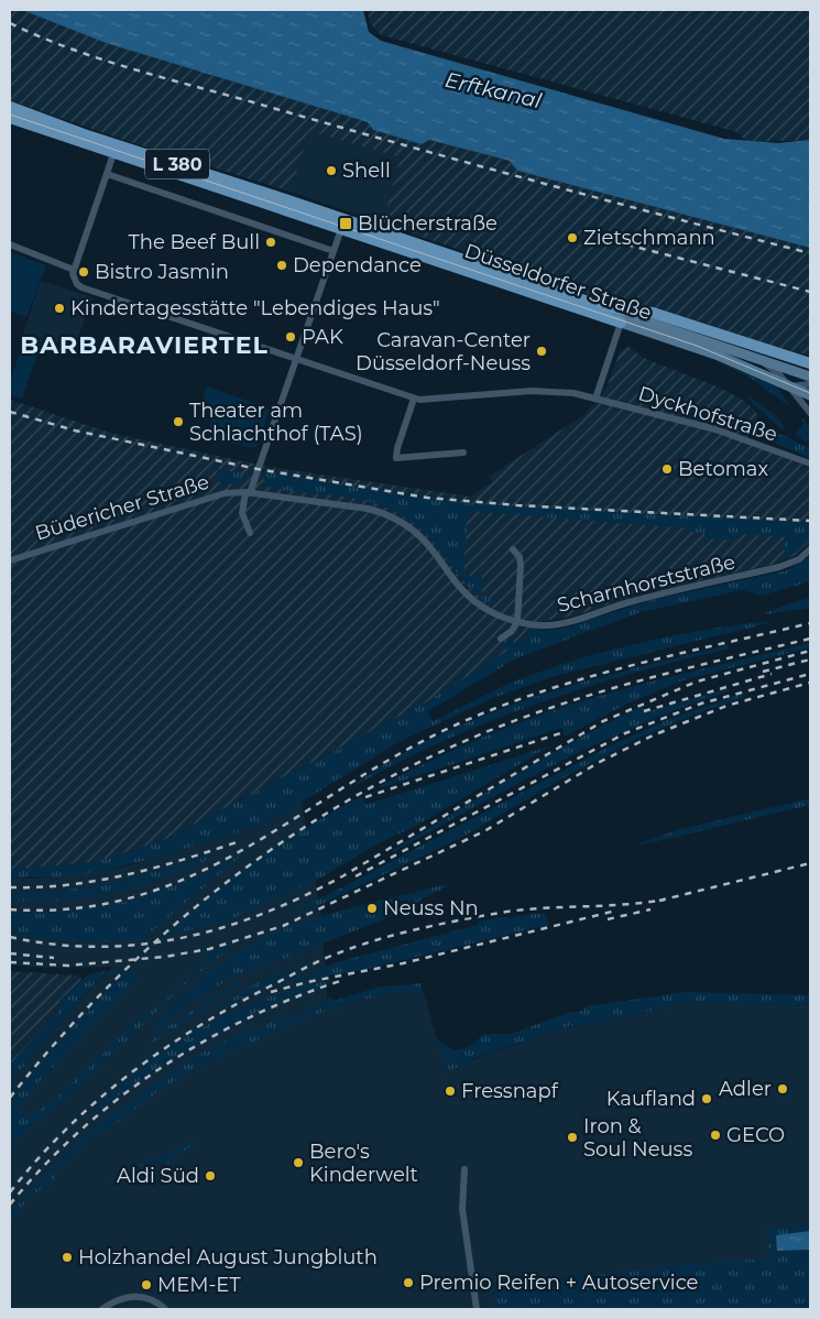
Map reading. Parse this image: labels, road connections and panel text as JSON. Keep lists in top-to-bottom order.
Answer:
{
  "streets": {
    "main road": ["L 380", "Düsseldorfer Straße"],
    "street": ["Dyckhofstraße", "Büdericher Straße", "Scharnhorststraße"]
  },
  "crossings": [
    ["Büdericher Straße", "Scharnhorststraße"]
  ],
  "districts": ["BARBARAVIERTEL"],
  "water": ["Erftkanal"],
  "places": {
    "other": [
      "Shell",
      "Zietschmann",
      "The Beef Bull",
      "Dependance",
      "Bistro Jasmin",
      "Kindertagesstätte \"Lebendiges Haus\"",
      "PAK",
      "Caravan-Center Düsseldorf-Neuss",
      "Theater am Schlachthof (TAS)",
      "Betomax",
      "Neuss Nn",
      "Adler",
      "Fressnapf",
      "Kaufland",
      "GECO",
      "Iron & Soul Neuss",
      "Bero's Kinderwelt",
      "Aldi Süd",
      "Holzhandel August Jungbluth",
      "Premio Reifen + Autoservice",
      "MEM-ET"
    ],
    "transit": ["Blücherstraße"]
  }
}
